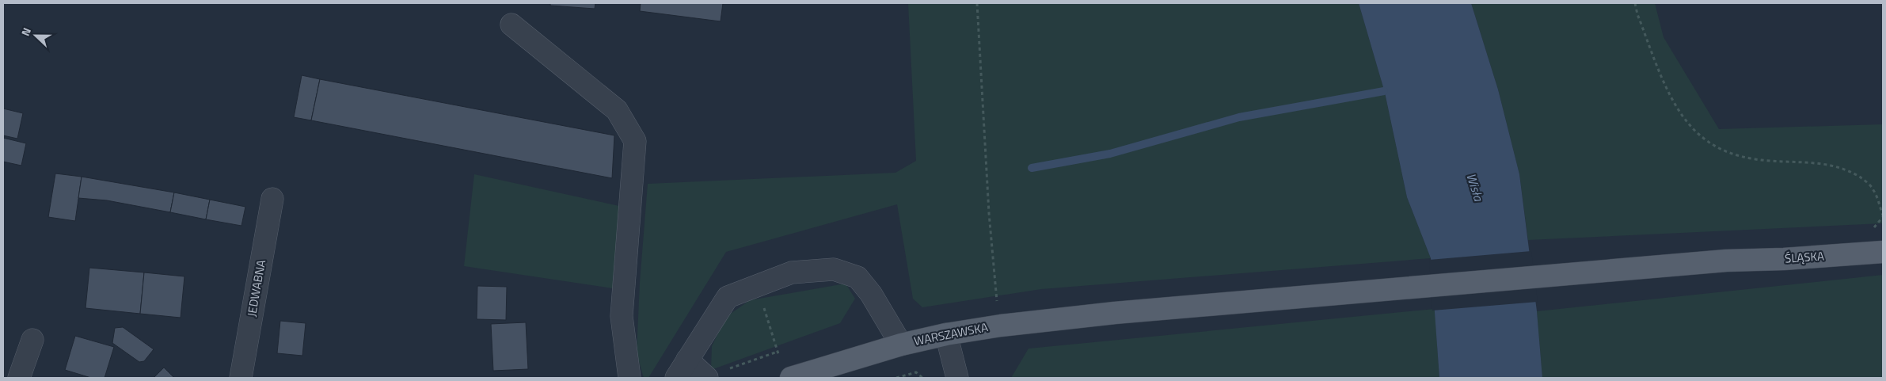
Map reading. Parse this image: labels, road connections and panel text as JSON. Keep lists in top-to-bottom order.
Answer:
{
  "streets": {
    "main road": ["ŚLĄSKA", "WARSZAWSKA"],
    "street": ["JEDWABNA"]
  },
  "crossings": [
    ["ŚLĄSKA", "WARSZAWSKA"]
  ],
  "water": ["Wisła"],
  "north": "left"
}
